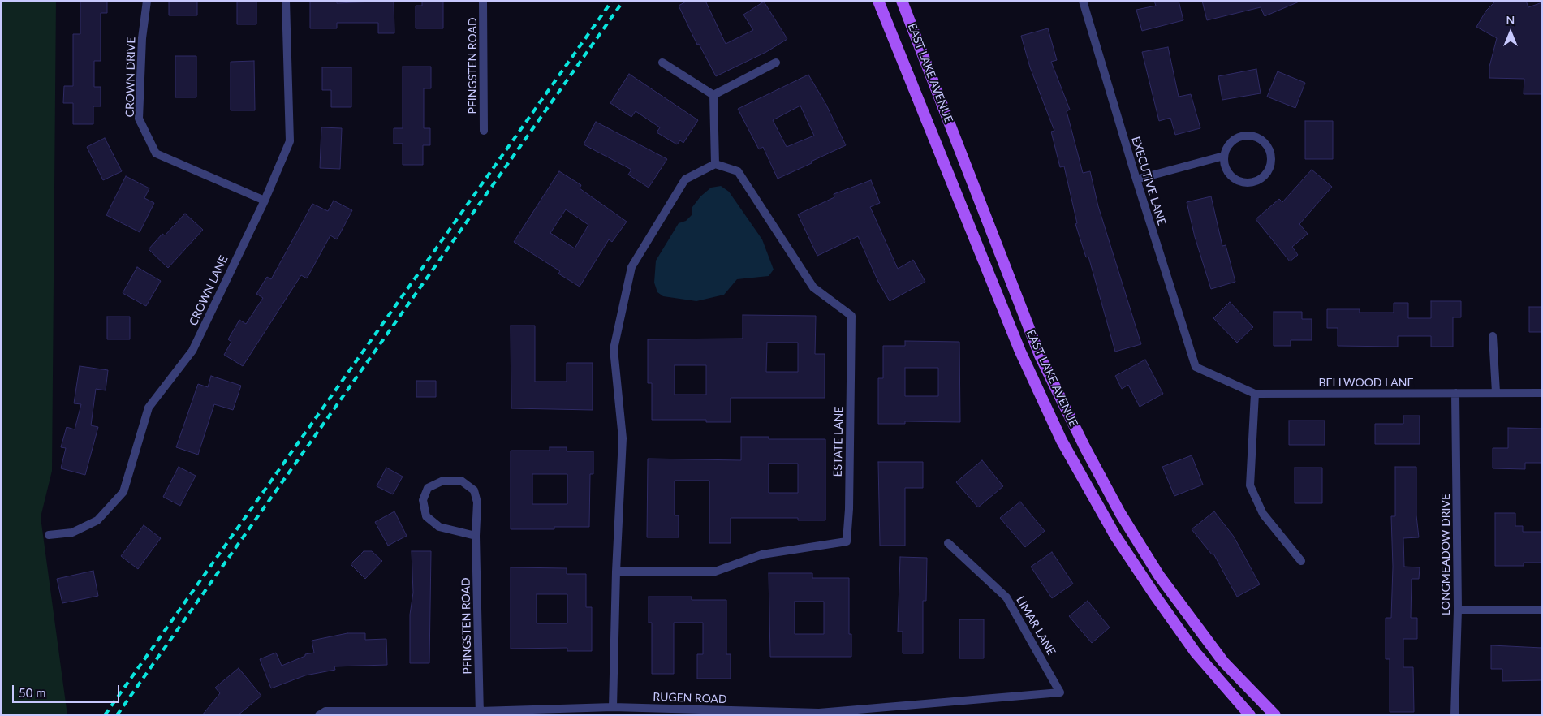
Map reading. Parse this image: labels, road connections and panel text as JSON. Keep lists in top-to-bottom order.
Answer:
{
  "streets": {
    "main road": ["EAST LAKE AVENUE"],
    "street": [
      "PFINGSTEN ROAD",
      "CROWN DRIVE",
      "EXECUTIVE LANE",
      "CROWN LANE",
      "BELLWOOD LANE",
      "ESTATE LANE",
      "LONGMEADOW DRIVE",
      "LIMAR LANE",
      "RUGEN ROAD"
    ]
  },
  "crossings": [
    ["PFINGSTEN ROAD", "RUGEN ROAD"],
    ["CROWN DRIVE", "CROWN LANE"],
    ["EXECUTIVE LANE", "BELLWOOD LANE"],
    ["BELLWOOD LANE", "LONGMEADOW DRIVE"],
    ["LIMAR LANE", "RUGEN ROAD"]
  ],
  "scale_bar": "50 m",
  "north": "top"
}
